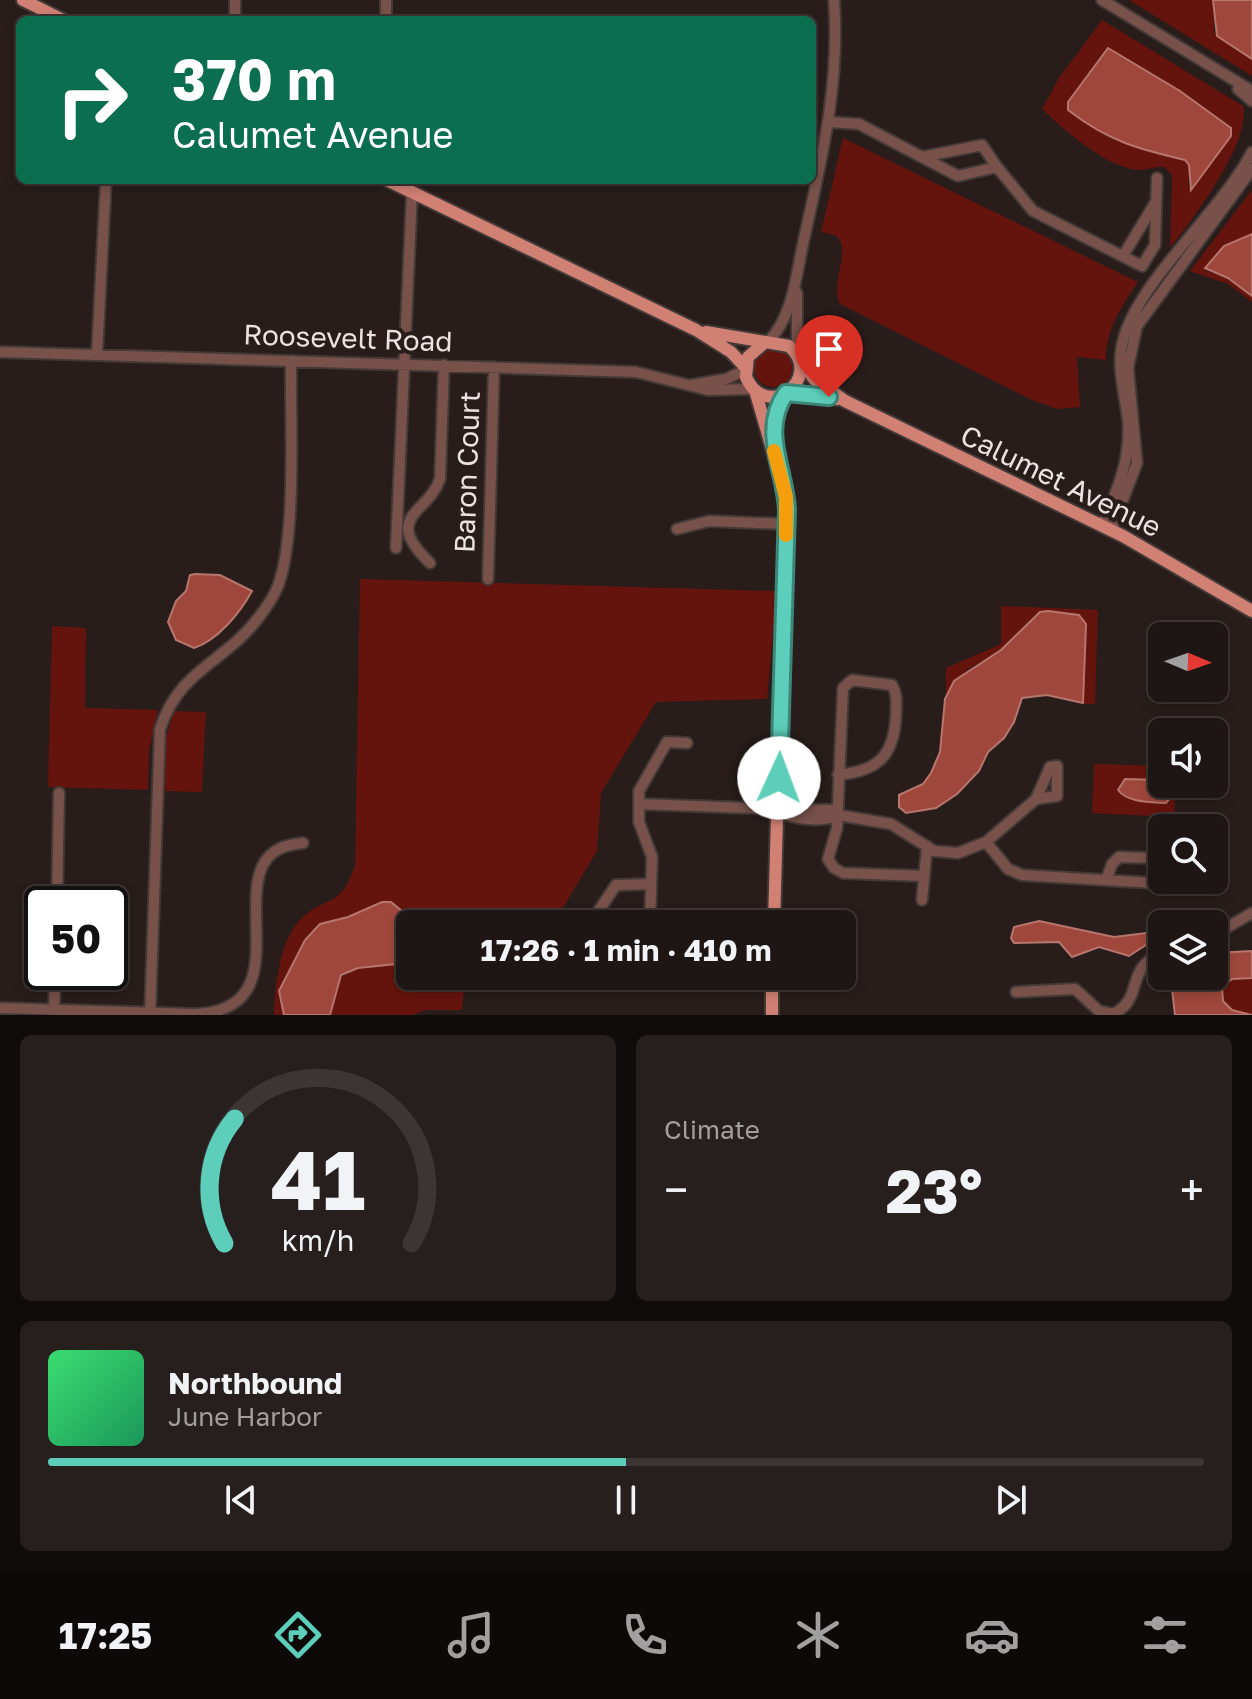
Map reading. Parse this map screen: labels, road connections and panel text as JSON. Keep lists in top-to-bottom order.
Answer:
{
  "streets": {
    "main road": ["Calumet Avenue"],
    "street": ["Roosevelt Road", "Baron Court"]
  },
  "crossings": [
    ["Roosevelt Road", "Baron Court"],
    ["Roosevelt Road", "Calumet Avenue"]
  ],
  "north": "right",
  "page": {
    "turn": ["370 m", "Calumet Avenue"],
    "limit": "50",
    "trip": "17:26 · 1 min · 410 m",
    "tile": "Climate",
    "heat": ["−", "23°", "+"],
    "song": ["Northbound", "June Harbor"],
    "tabs": "17:25",
    "gauge": ["41", "km/h"]
  }
}
